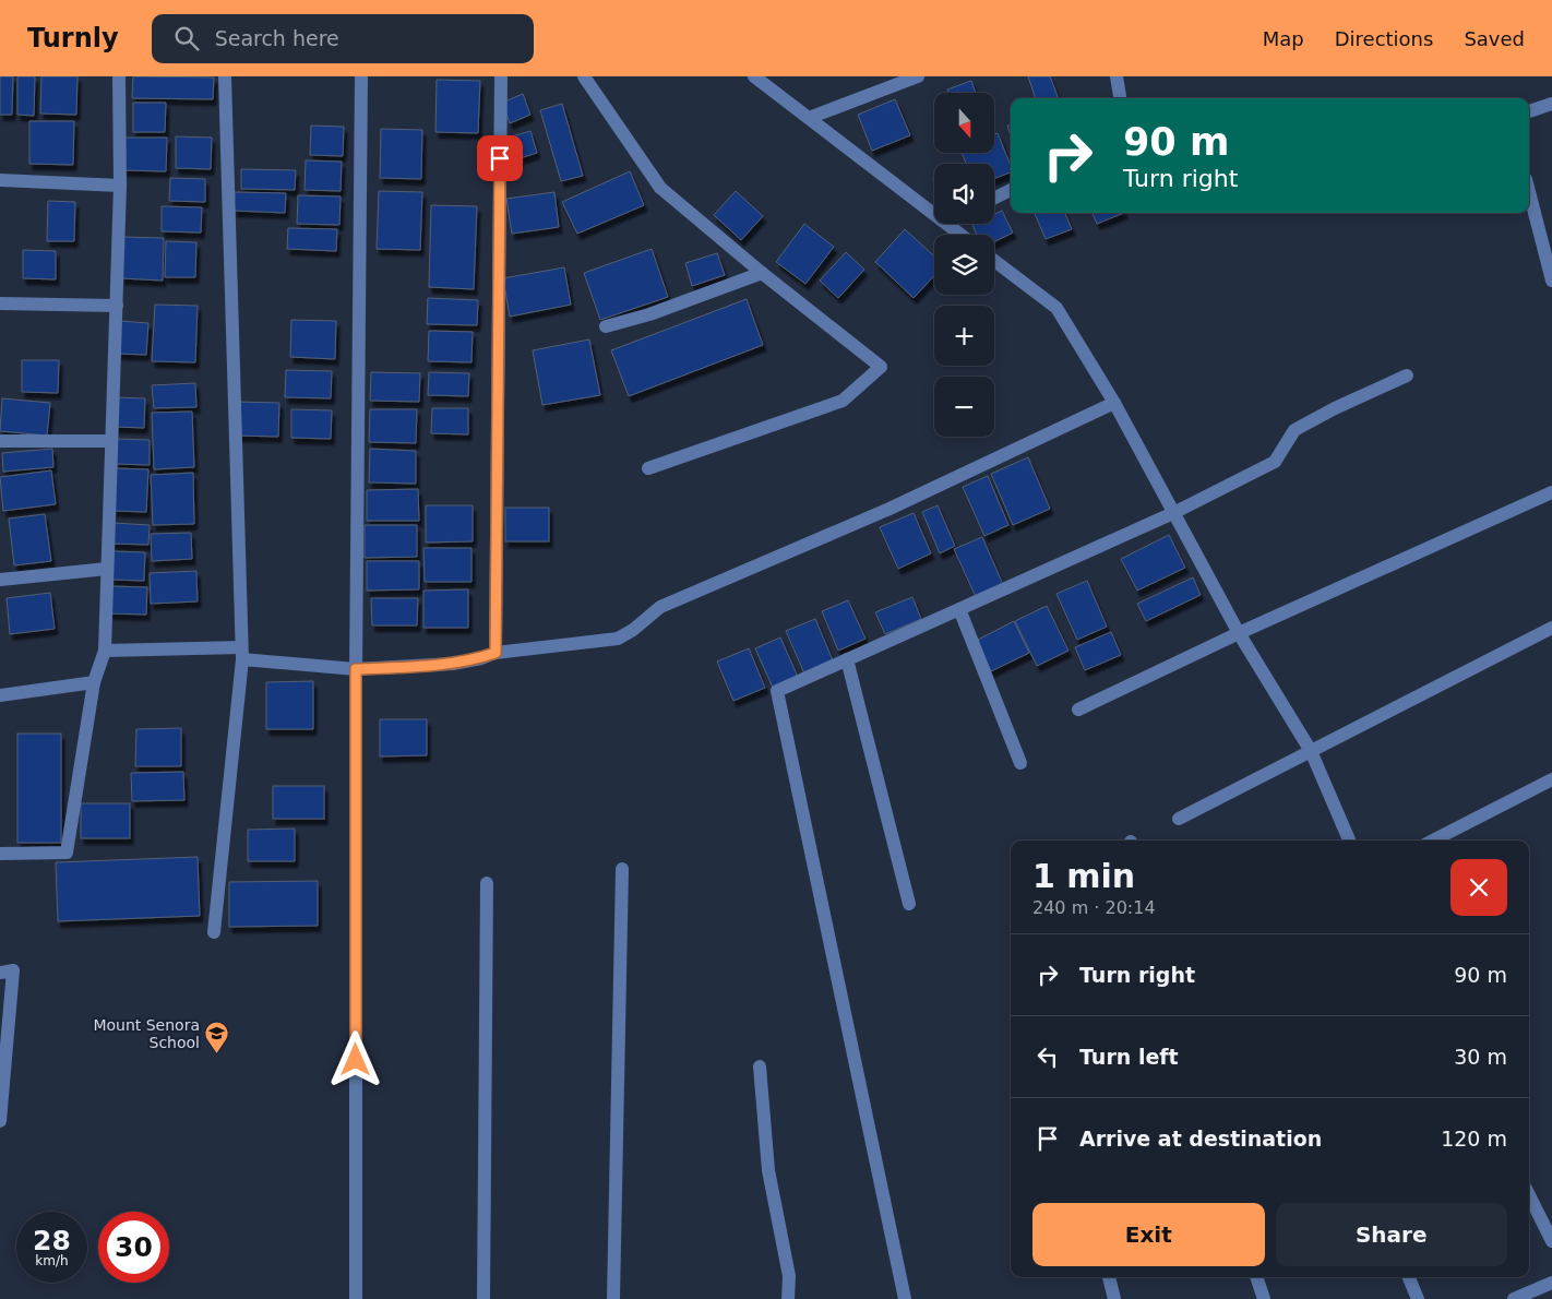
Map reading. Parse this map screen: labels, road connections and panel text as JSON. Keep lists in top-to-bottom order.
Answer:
{
  "places": {
    "school or university": ["Mount Senora School"]
  },
  "north": "bottom",
  "page": {
    "header": "Turnly",
    "search": "Search here",
    "nav": ["Map", "Directions", "Saved"],
    "map_buttons": ["+", "−"],
    "turn": ["90 m", "Turn right"],
    "heading": ["1 min", "240 m · 20:14"],
    "list": [
      {
        "name": "Turn right",
        "value": "90 m"
      },
      {
        "name": "Turn left",
        "value": "30 m"
      },
      {
        "name": "Arrive at destination",
        "value": "120 m"
      }
    ],
    "buttons": ["Exit", "Share"],
    "speed": "28 km/h",
    "limit": "30"
  }
}
